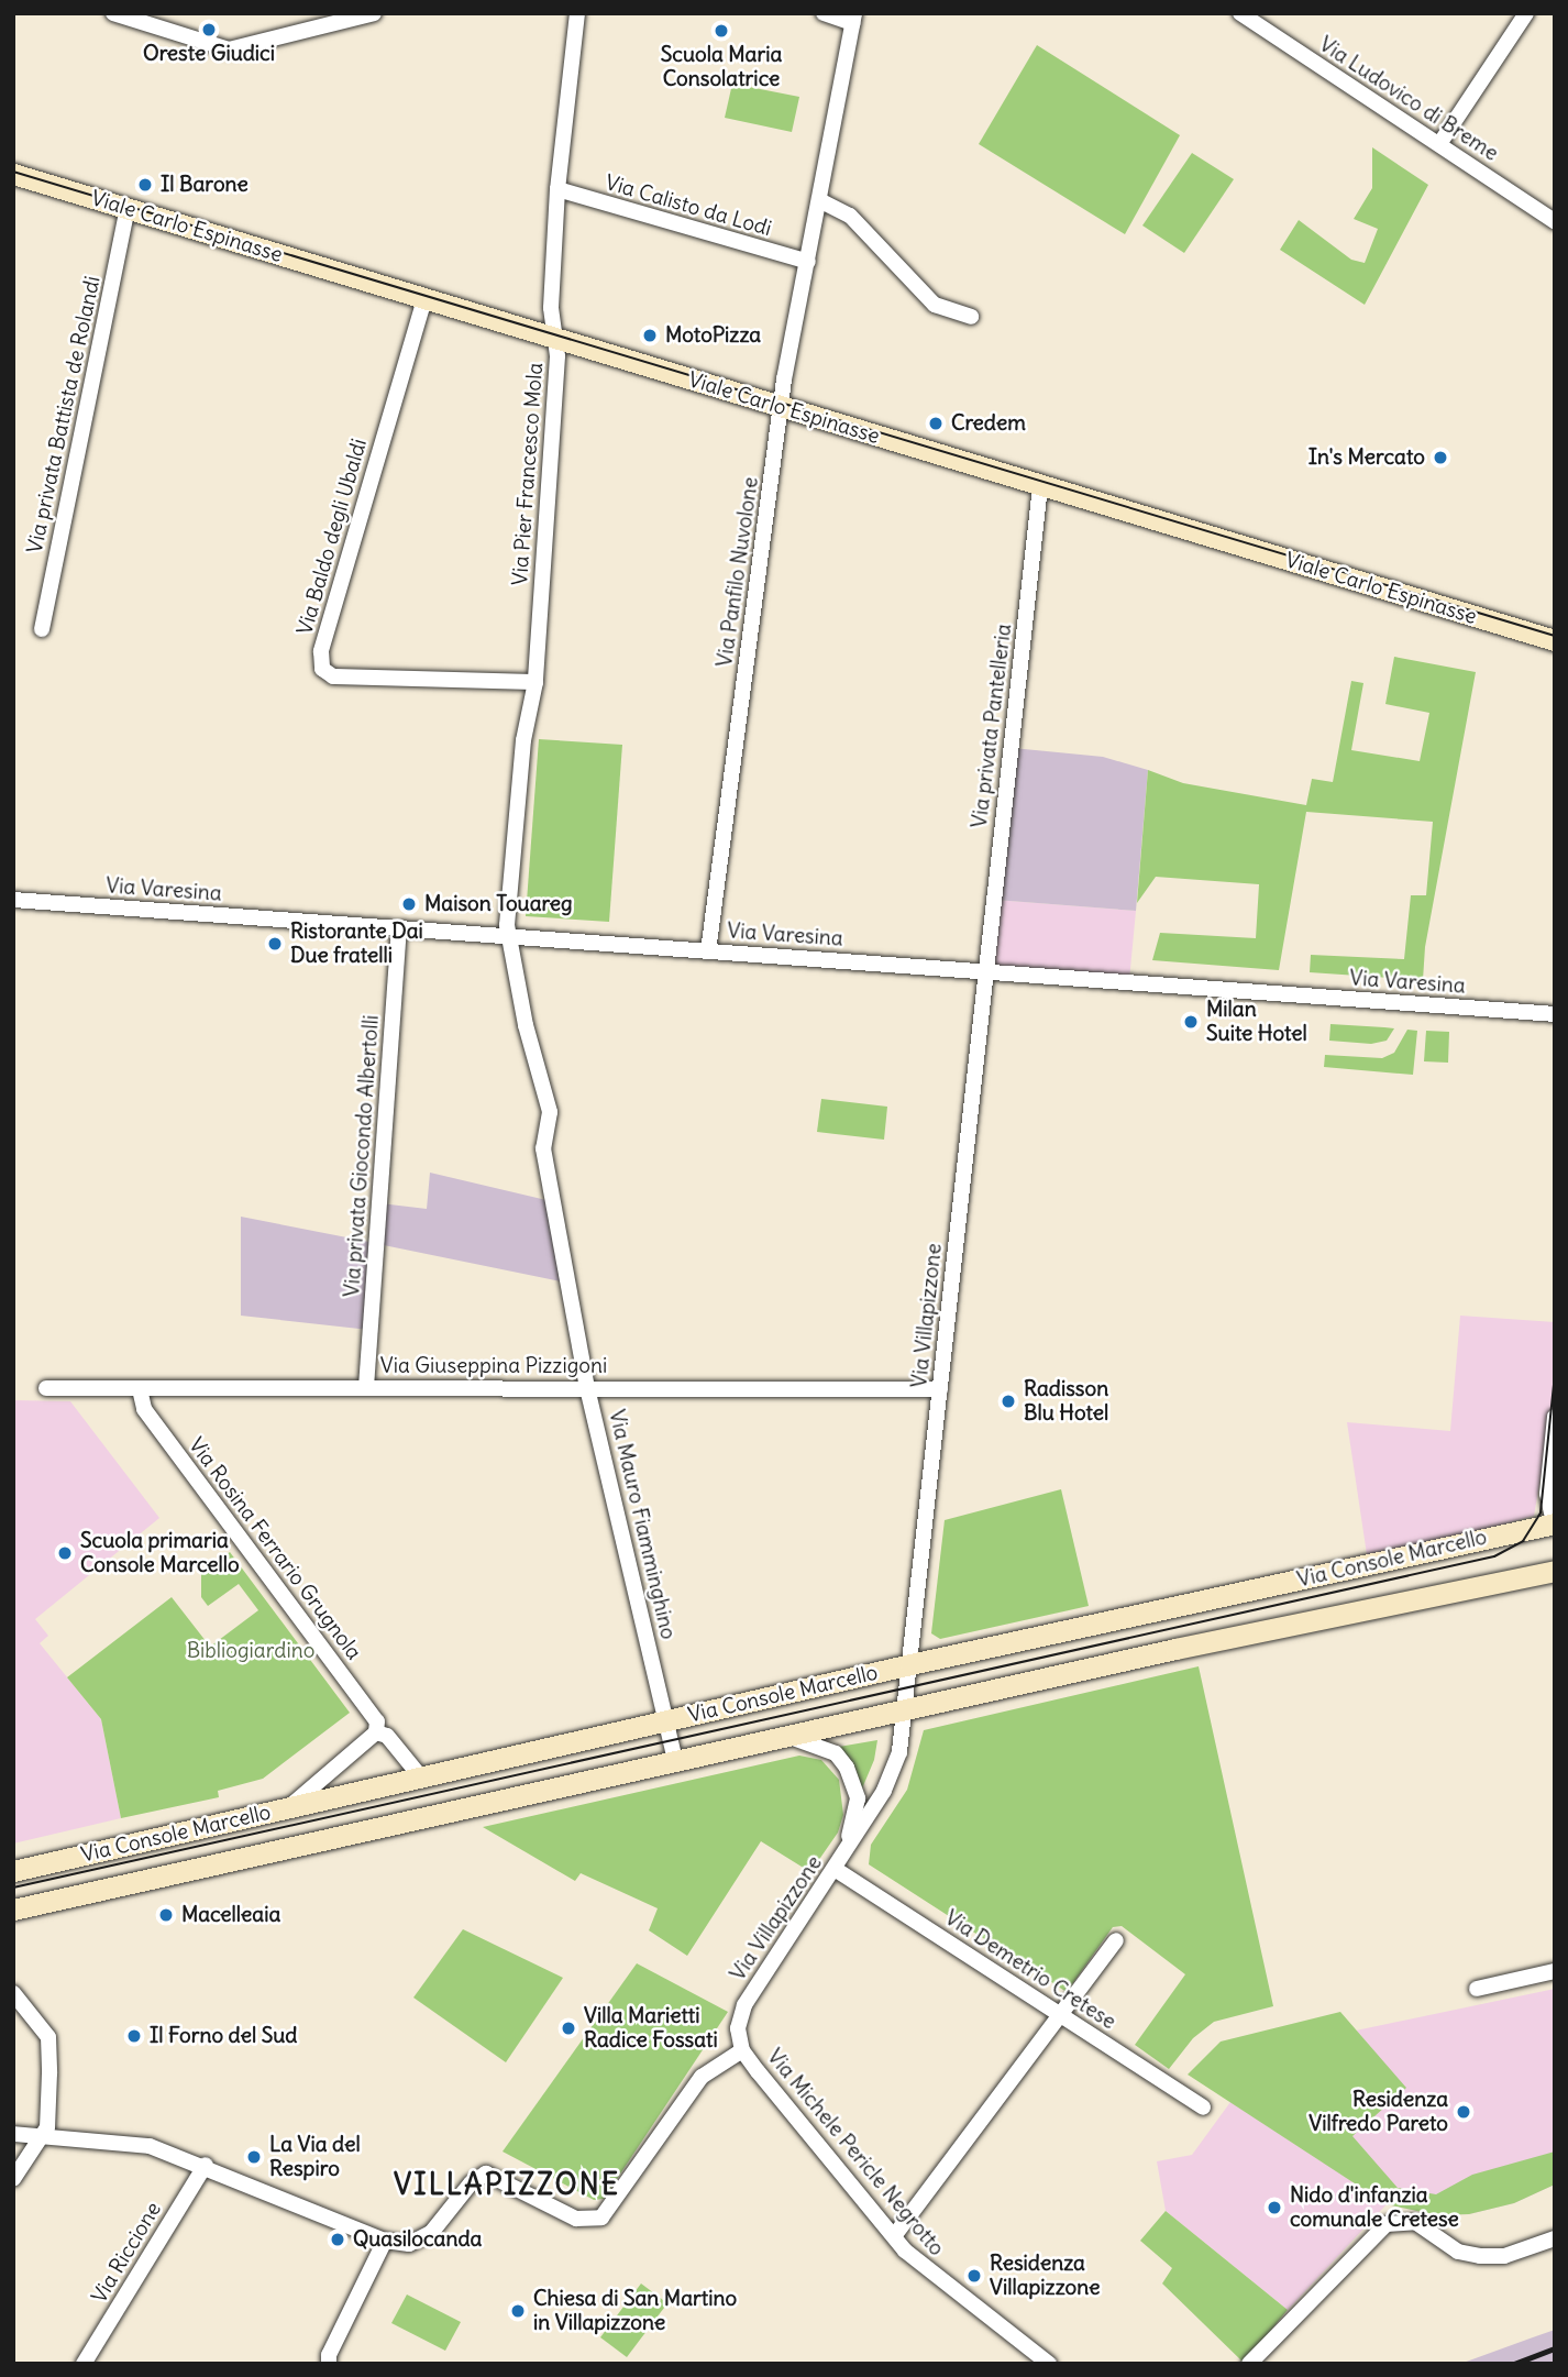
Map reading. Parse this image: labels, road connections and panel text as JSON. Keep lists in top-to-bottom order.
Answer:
{
  "streets": {
    "main road": ["Viale Carlo Espinasse", "Via Console Marcello"],
    "street": [
      "Via Ludovico di Breme",
      "Via Calisto da Lodi",
      "Via privata Battista de Rolandi",
      "Via Pier Francesco Mola",
      "Via Baldo degli Ubaldi",
      "Via Panfilo Nuvolone",
      "Via privata Pantelleria",
      "Via Varesina",
      "Via privata Giocondo Albertolli",
      "Via Villapizzone",
      "Via Giuseppina Pizzigoni",
      "Via Mauro Fiamminghino",
      "Via Rosina Ferrario Grugnola",
      "Via Demetrio Cretese",
      "Via Michele Pericle Negrotto",
      "Via Riccione"
    ]
  },
  "crossings": [
    ["Via Calisto da Lodi", "Via Pier Francesco Mola"],
    ["Via Calisto da Lodi", "Via Panfilo Nuvolone"],
    ["Viale Carlo Espinasse", "Via privata Battista de Rolandi"],
    ["Viale Carlo Espinasse", "Via Pier Francesco Mola"],
    ["Viale Carlo Espinasse", "Via Baldo degli Ubaldi"],
    ["Viale Carlo Espinasse", "Via Panfilo Nuvolone"],
    ["Viale Carlo Espinasse", "Via privata Pantelleria"],
    ["Via Pier Francesco Mola", "Via Baldo degli Ubaldi"],
    ["Via Pier Francesco Mola", "Via Varesina"],
    ["Via Pier Francesco Mola", "Via Mauro Fiamminghino"],
    ["Via Panfilo Nuvolone", "Via Varesina"],
    ["Via privata Pantelleria", "Via Varesina"],
    ["Via privata Pantelleria", "Via Villapizzone"],
    ["Via Varesina", "Via privata Giocondo Albertolli"],
    ["Via Varesina", "Via Villapizzone"],
    ["Via Varesina", "Via Mauro Fiamminghino"],
    ["Via privata Giocondo Albertolli", "Via Giuseppina Pizzigoni"],
    ["Via Villapizzone", "Via Giuseppina Pizzigoni"],
    ["Via Villapizzone", "Via Console Marcello"],
    ["Via Villapizzone", "Via Demetrio Cretese"],
    ["Via Villapizzone", "Via Michele Pericle Negrotto"],
    ["Via Giuseppina Pizzigoni", "Via Mauro Fiamminghino"],
    ["Via Giuseppina Pizzigoni", "Via Rosina Ferrario Grugnola"],
    ["Via Mauro Fiamminghino", "Via Console Marcello"],
    ["Via Rosina Ferrario Grugnola", "Via Console Marcello"]
  ],
  "districts": ["VILLAPIZZONE"],
  "parks": ["Bibliogiardino"],
  "places": [
    "Oreste Giudici",
    "Scuola Maria Consolatrice",
    "Il Barone",
    "MotoPizza",
    "Credem",
    "In's Mercato",
    "Maison Touareg",
    "Ristorante Dai Due fratelli",
    "Milan Suite Hotel",
    "Radisson Blu Hotel",
    "Scuola primaria Console Marcello",
    "Macelleaia",
    "Villa Marietti Radice Fossati",
    "Il Forno del Sud",
    "Residenza Vilfredo Pareto",
    "La Via del Respiro",
    "Nido d'infanzia comunale Cretese",
    "Quasilocanda",
    "Residenza Villapizzone",
    "Chiesa di San Martino in Villapizzone"
  ]
}
